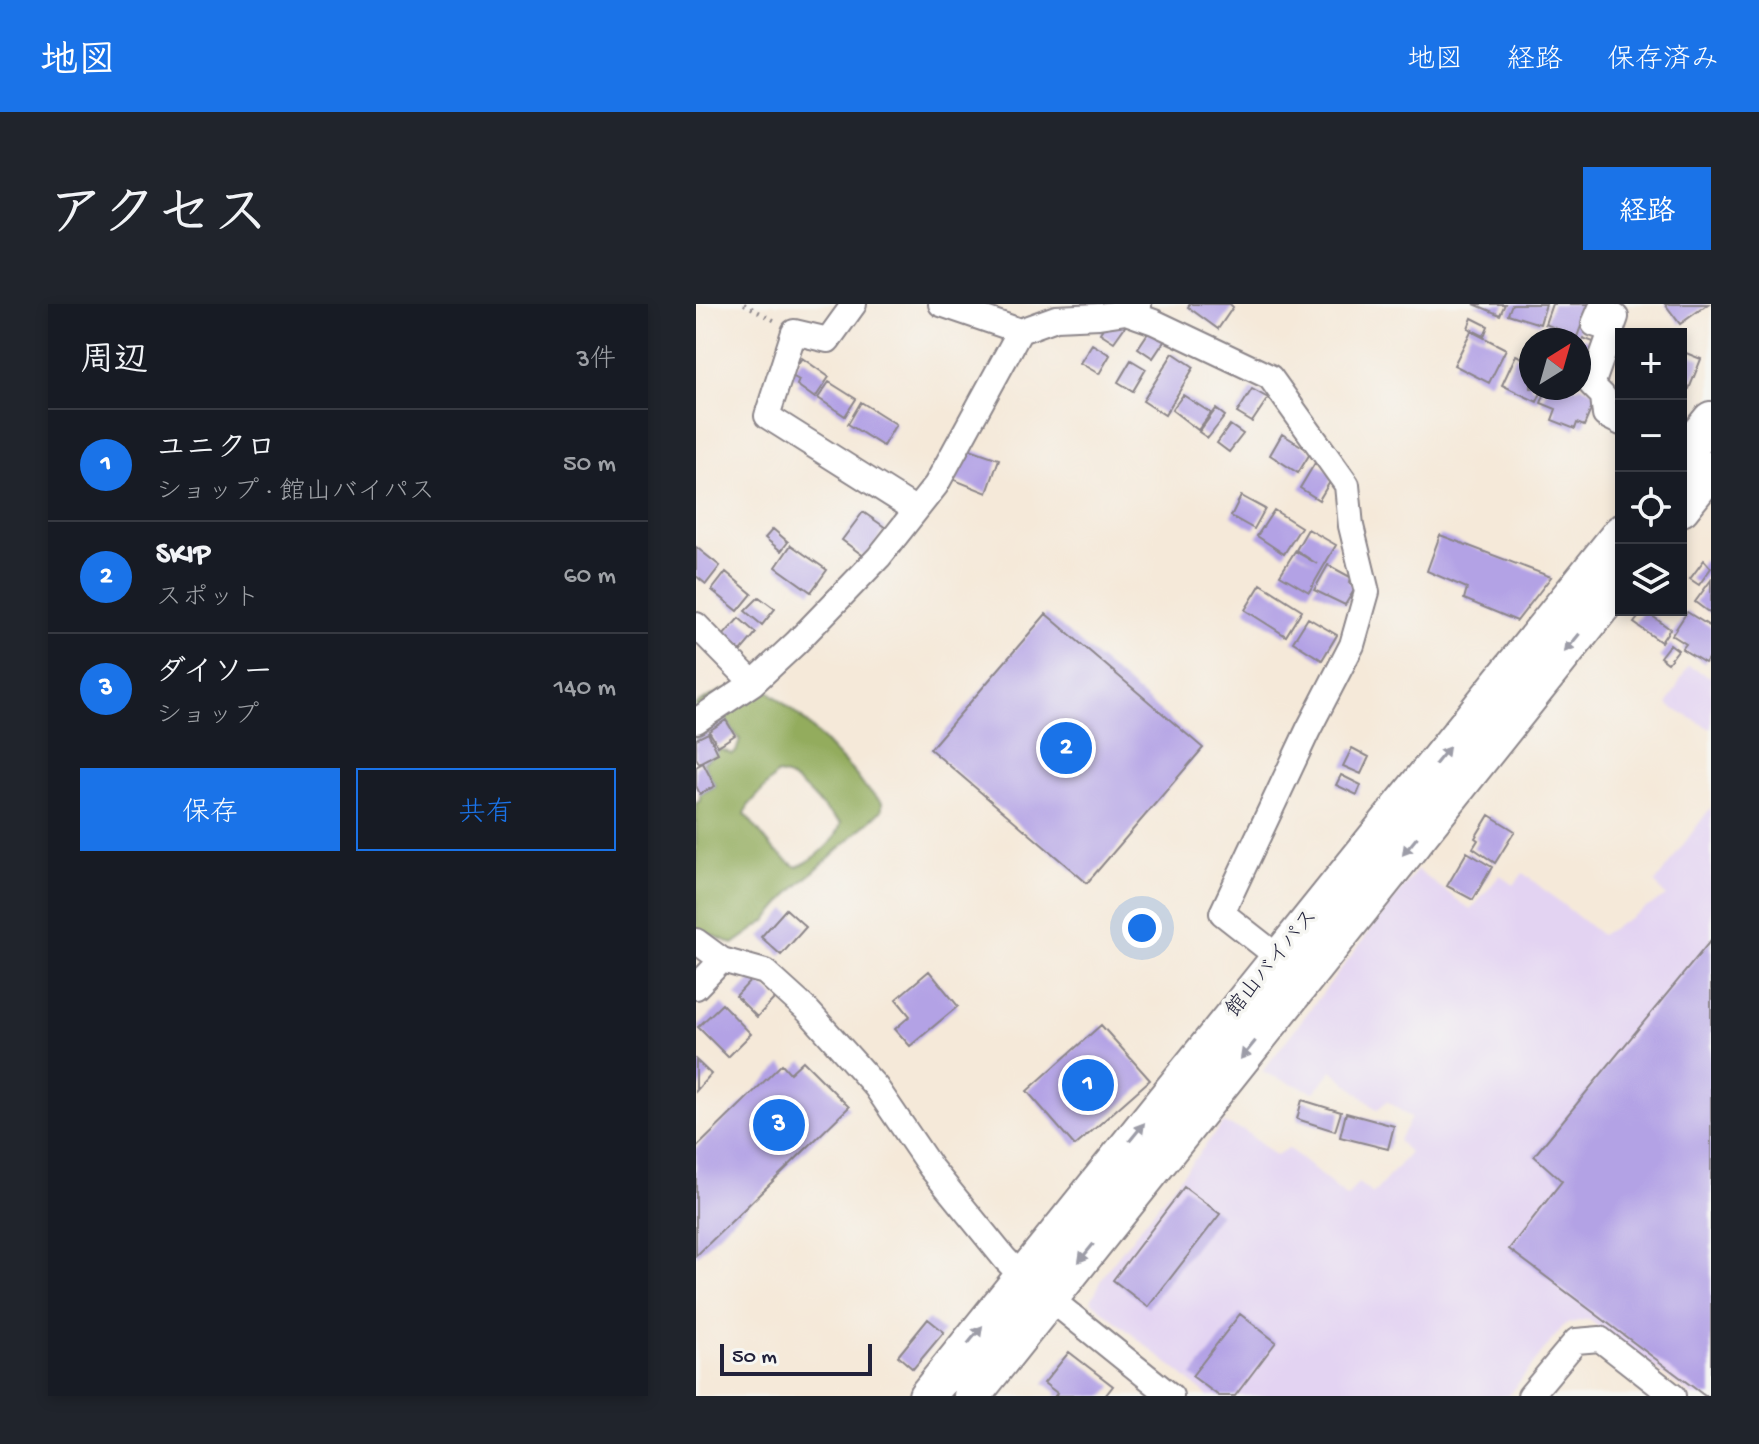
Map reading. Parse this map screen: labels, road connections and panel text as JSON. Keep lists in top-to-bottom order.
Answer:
{
  "streets": {
    "highway": ["館山バイパス"]
  },
  "scale_bar": "50 m",
  "north": "top right",
  "page": {
    "header": "地図",
    "nav": ["地図", "経路", "保存済み"],
    "title": "アクセス",
    "buttons": [
      "経路",
      ["保存", "共有"]
    ],
    "heading": ["周辺", "3件"],
    "map_buttons": ["+", "−"],
    "list": [
      {
        "mark": "1",
        "name": "ユニクロ",
        "note": "ショップ · 館山バイパス",
        "value": "50 m"
      },
      {
        "mark": "2",
        "name": "SKIP",
        "note": "スポット",
        "value": "60 m"
      },
      {
        "mark": "3",
        "name": "ダイソー",
        "note": "ショップ",
        "value": "140 m"
      }
    ],
    "pins": ["2", "1", "3"],
    "scale": "50 m"
  }
}
